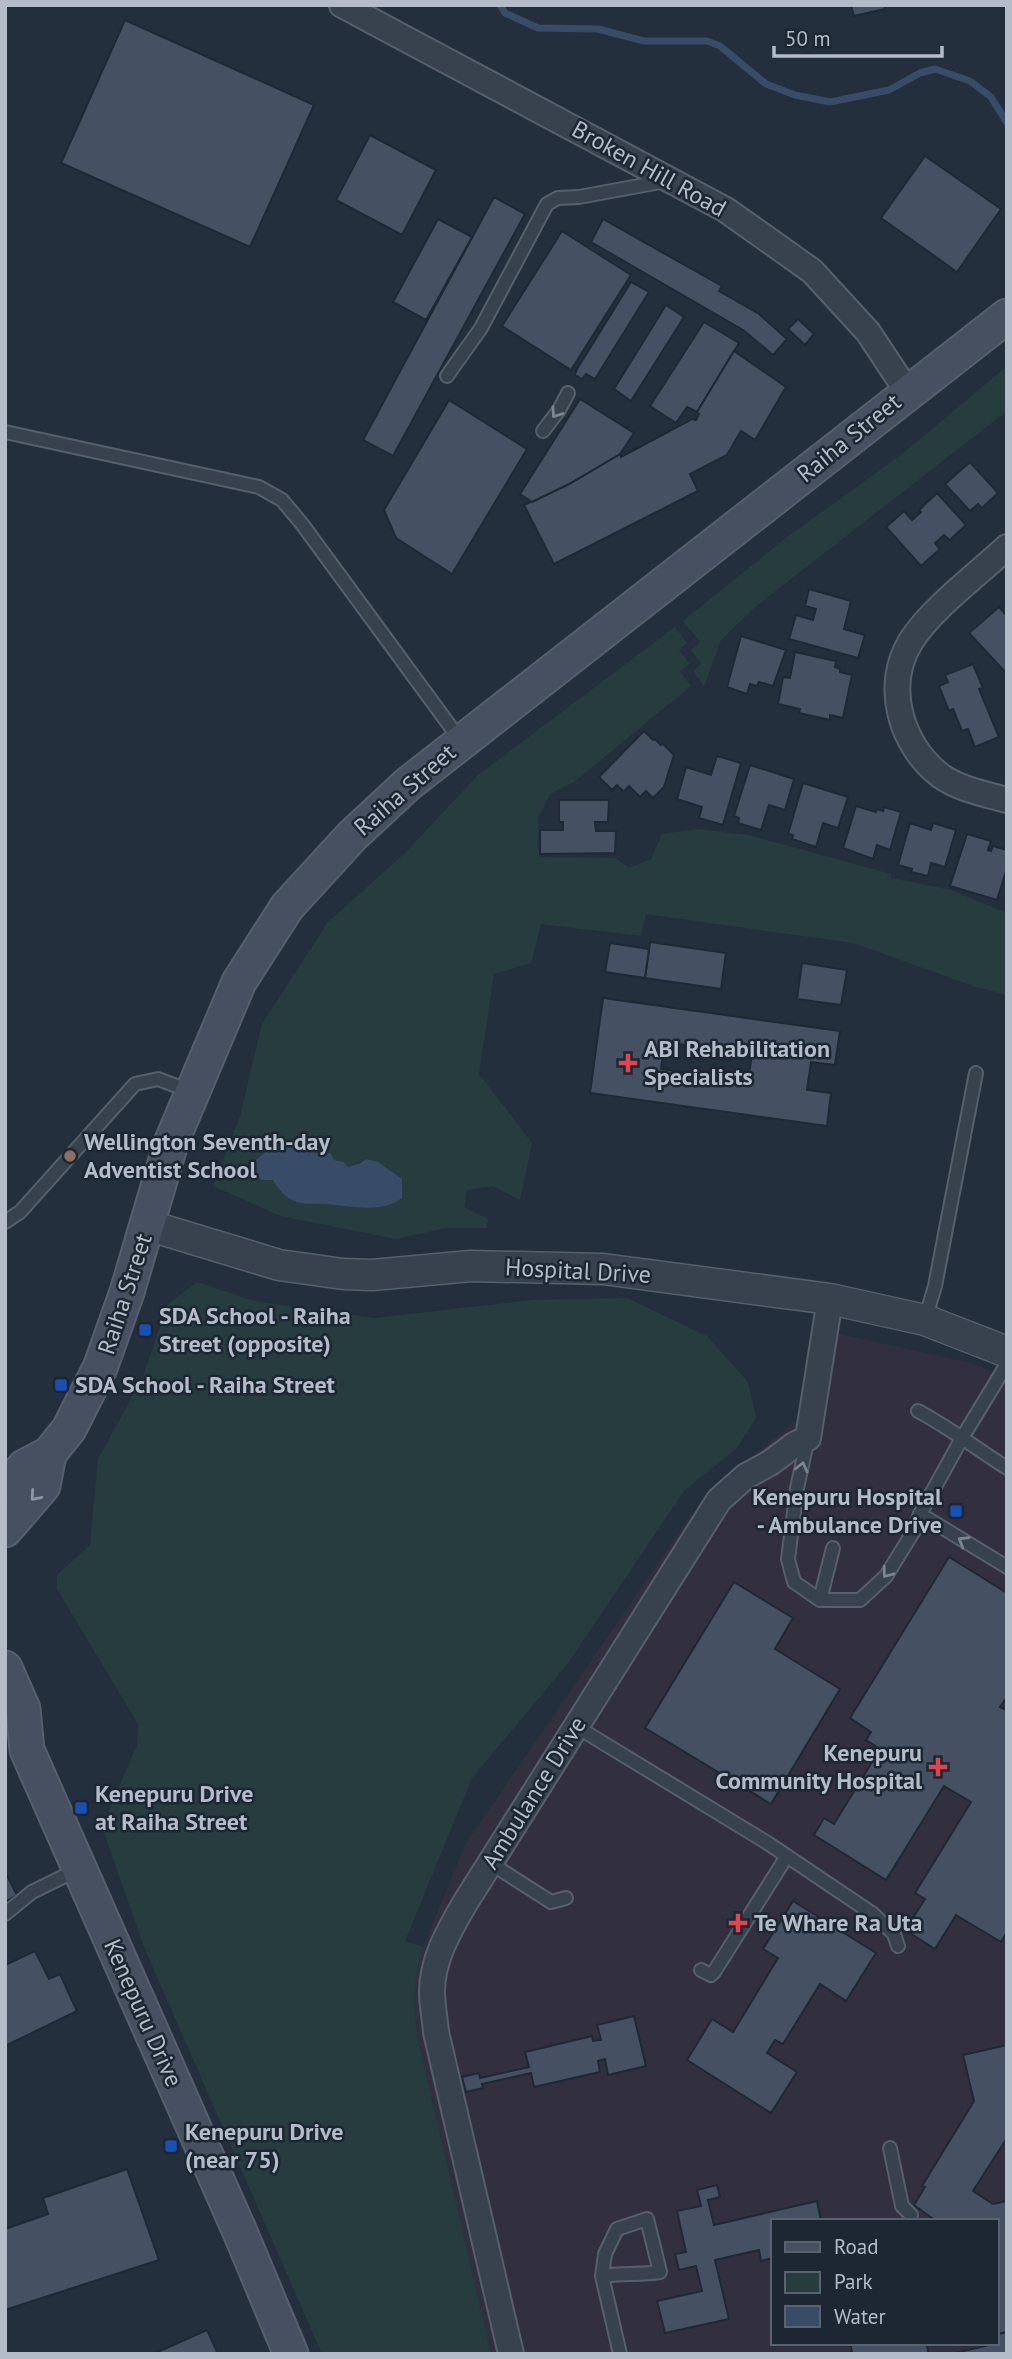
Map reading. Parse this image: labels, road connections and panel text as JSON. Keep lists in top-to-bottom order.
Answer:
{
  "streets": {
    "main road": ["Raiha Street", "Kenepuru Drive"],
    "street": ["Broken Hill Road", "Hospital Drive", "Ambulance Drive"]
  },
  "crossings": [
    ["Broken Hill Road", "Raiha Street"],
    ["Raiha Street", "Hospital Drive"]
  ],
  "places": {
    "health": ["ABI Rehabilitation Specialists", "Kenepuru Community Hospital", "Te Whare Ra Uta"],
    "other": ["Wellington Seventh-day Adventist School"],
    "transit": [
      "SDA School - Raiha Street (opposite)",
      "SDA School - Raiha Street",
      "Kenepuru Hospital - Ambulance Drive",
      "Kenepuru Drive at Raiha Street",
      "Kenepuru Drive (near 75)"
    ]
  },
  "legend": ["Road", "Park", "Water"],
  "scale_bar": "50 m"
}
